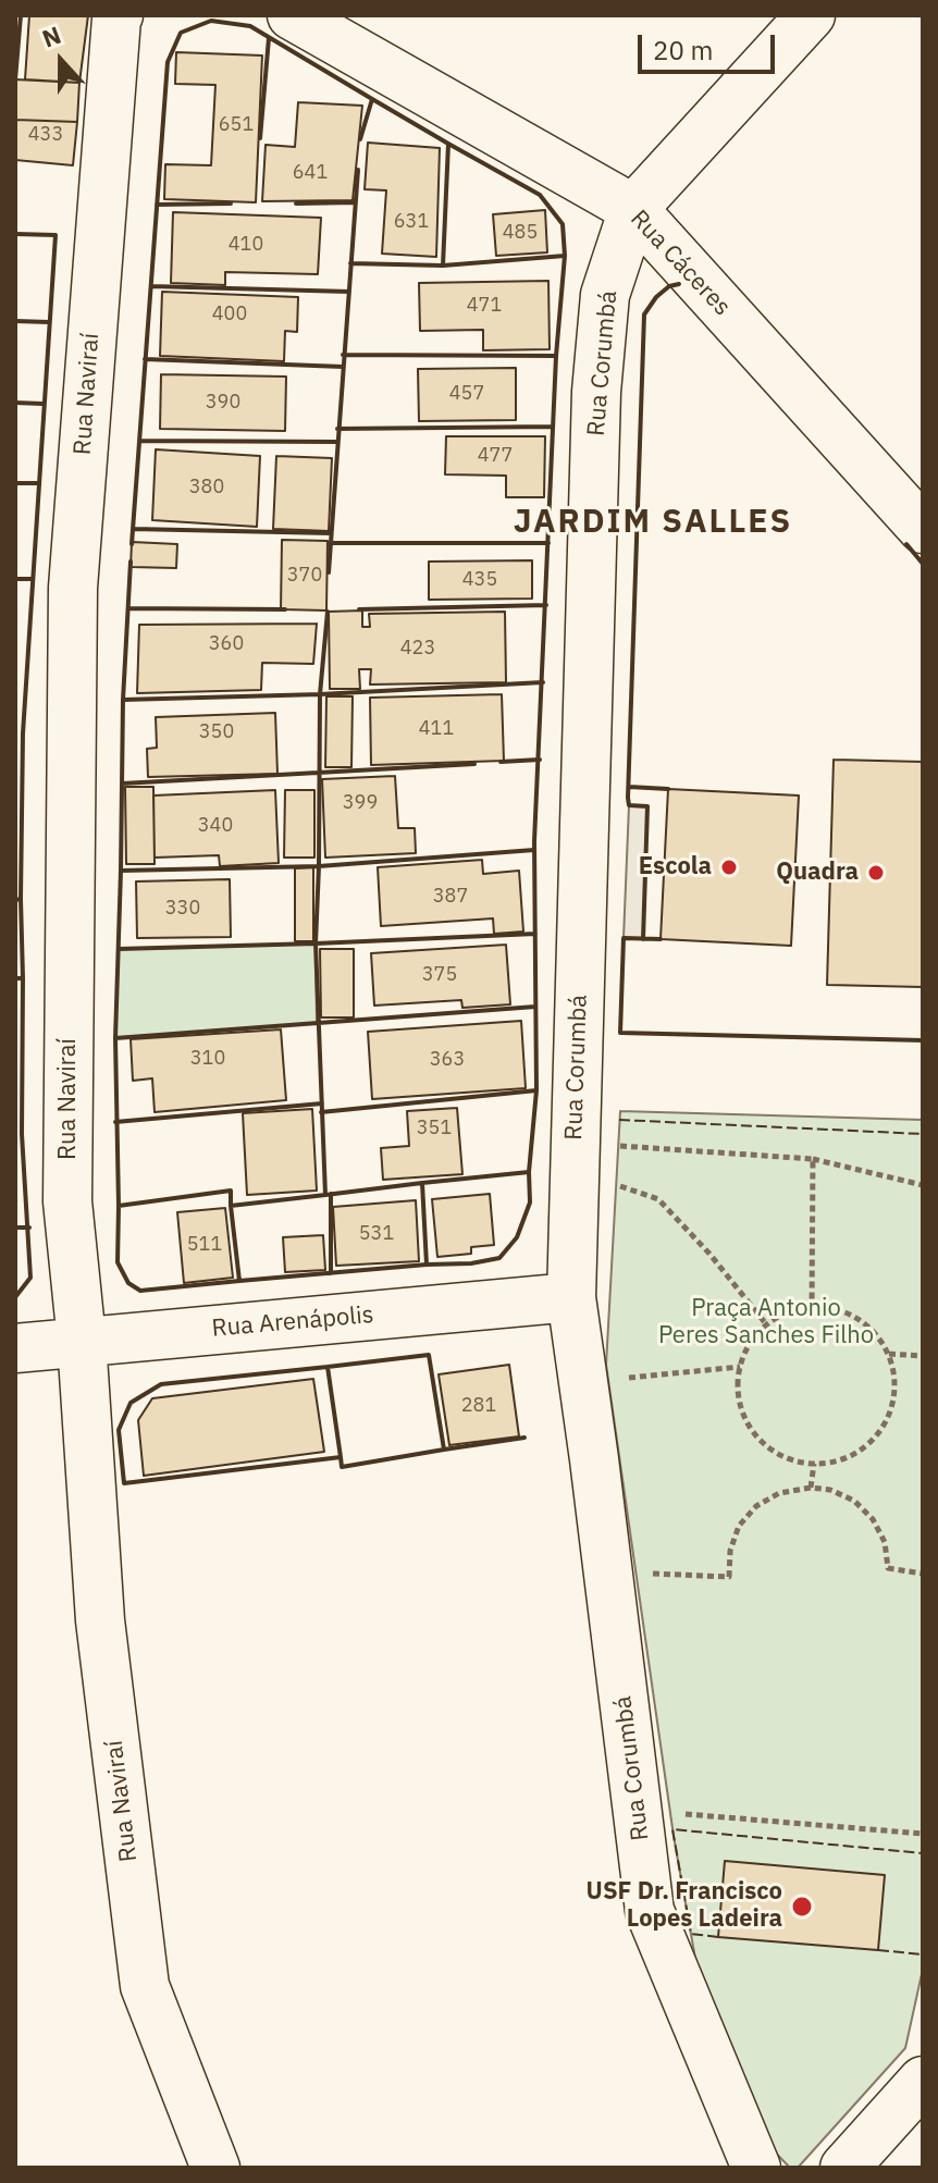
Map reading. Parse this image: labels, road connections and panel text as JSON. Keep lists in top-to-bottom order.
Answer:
{
  "streets": {
    "street": [
      "Rua Cáceres",
      "Rua Corumbá",
      "Rua Naviraí",
      "Rua Arenápolis"
    ]
  },
  "crossings": [
    ["Rua Cáceres", "Rua Corumbá"],
    ["Rua Corumbá", "Rua Arenápolis"],
    ["Rua Naviraí", "Rua Arenápolis"]
  ],
  "districts": ["JARDIM SALLES"],
  "parks": ["Praça Antonio Peres Sanches Filho"],
  "places": ["Escola", "Quadra", "USF Dr. Francisco Lopes Ladeira"],
  "house_numbers": [
    "651",
    "433",
    "641",
    "631",
    "485",
    "410",
    "471",
    "400",
    "457",
    "390",
    "477",
    "380",
    "370",
    "435",
    "360",
    "423",
    "411",
    "350",
    "399",
    "340",
    "387",
    "330",
    "375",
    "310",
    "363",
    "351",
    "531",
    "511",
    "281"
  ],
  "scale_bar": "20 m",
  "north": "top"
}
